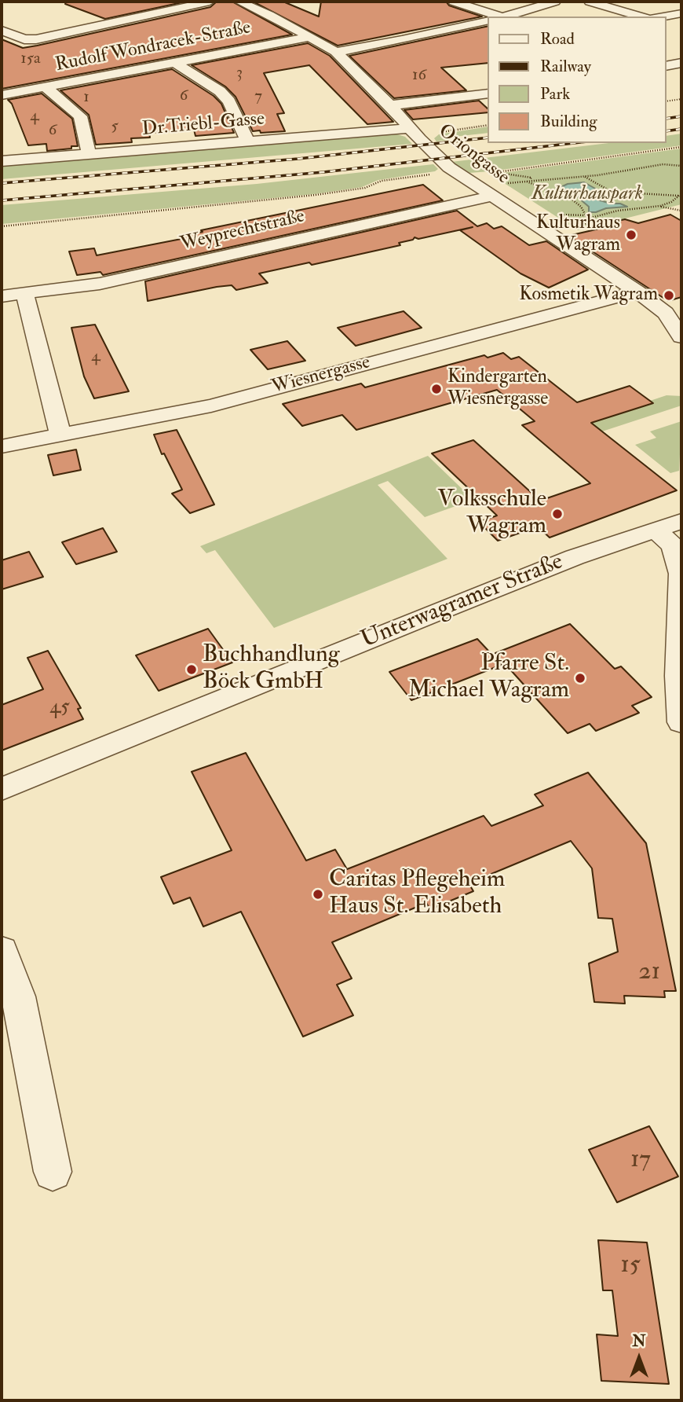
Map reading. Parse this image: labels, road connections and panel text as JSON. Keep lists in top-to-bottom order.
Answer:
{
  "streets": {
    "street": [
      "Rudolf Wondracek-Straße",
      "Dr.Triebl-Gasse",
      "Oriongasse",
      "Weyprechtstraße",
      "Wiesnergasse",
      "Unterwagramer Straße"
    ]
  },
  "crossings": [
    ["Rudolf Wondracek-Straße", "Oriongasse"],
    ["Dr.Triebl-Gasse", "Oriongasse"],
    ["Oriongasse", "Weyprechtstraße"],
    ["Oriongasse", "Wiesnergasse"]
  ],
  "parks": ["Kulturhauspark"],
  "places": [
    "Kulturhaus Wagram",
    "Kosmetik Wagram",
    "Kindergarten Wiesnergasse",
    "Volksschule Wagram",
    "Buchhandlung Böck GmbH",
    "Pfarre St. Michael Wagram",
    "Caritas Pflegeheim Haus St. Elisabeth"
  ],
  "house_numbers": [
    "15a",
    "3",
    "16",
    "6",
    "7",
    "1",
    "4",
    "5",
    "6",
    "4",
    "45",
    "21",
    "17",
    "15"
  ],
  "legend": [
    "Road",
    "Railway",
    "Park",
    "Building"
  ],
  "north": "top"
}
